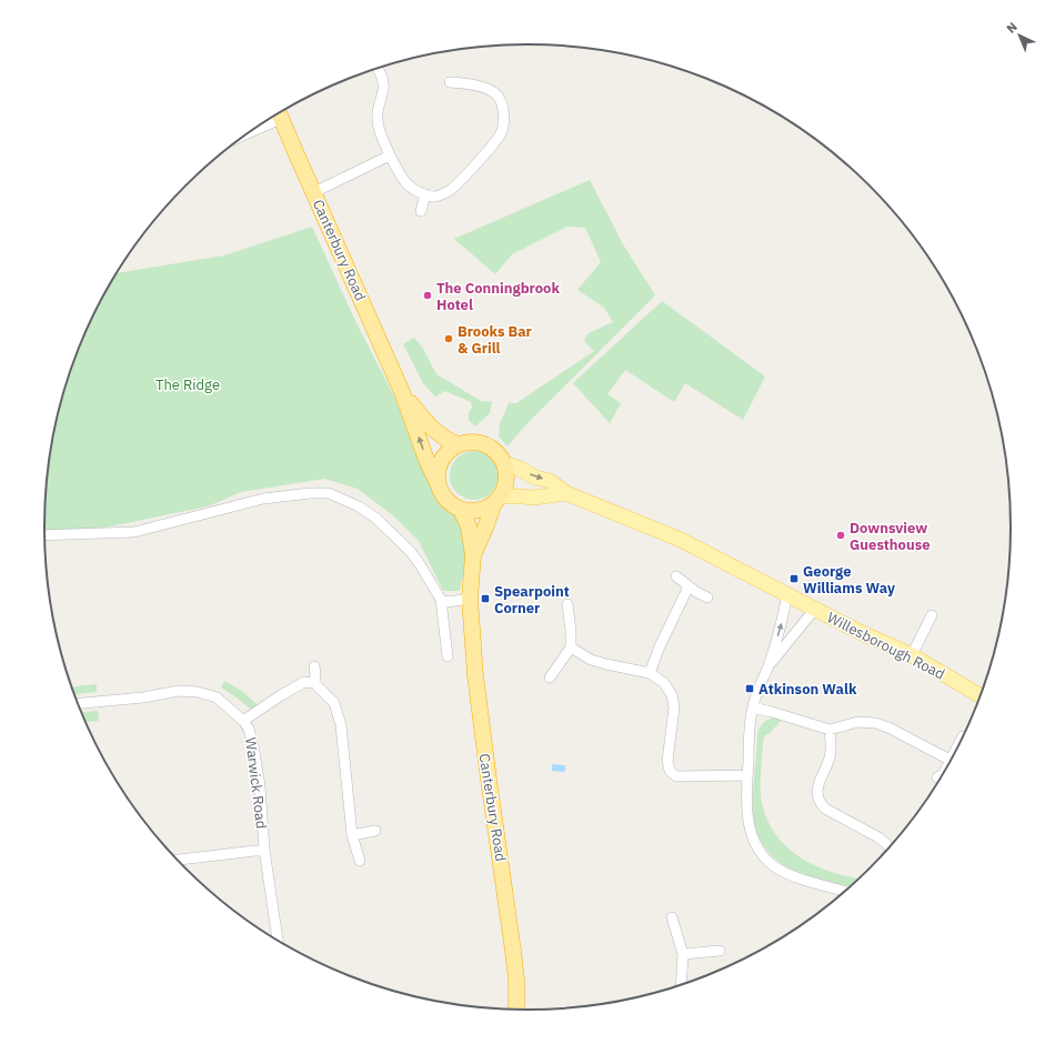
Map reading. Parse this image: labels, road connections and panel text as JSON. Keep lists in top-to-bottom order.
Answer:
{
  "streets": {
    "highway": ["Canterbury Road"],
    "main road": ["Willesborough Road"],
    "street": ["Warwick Road"]
  },
  "crossings": [
    ["Canterbury Road", "Willesborough Road"]
  ],
  "parks": ["The Ridge"],
  "places": {
    "other": ["The Conningbrook Hotel", "Brooks Bar & Grill", "Downsview Guesthouse"],
    "transit": ["George Williams Way", "Spearpoint Corner", "Atkinson Walk"]
  },
  "north": "top left"
}
